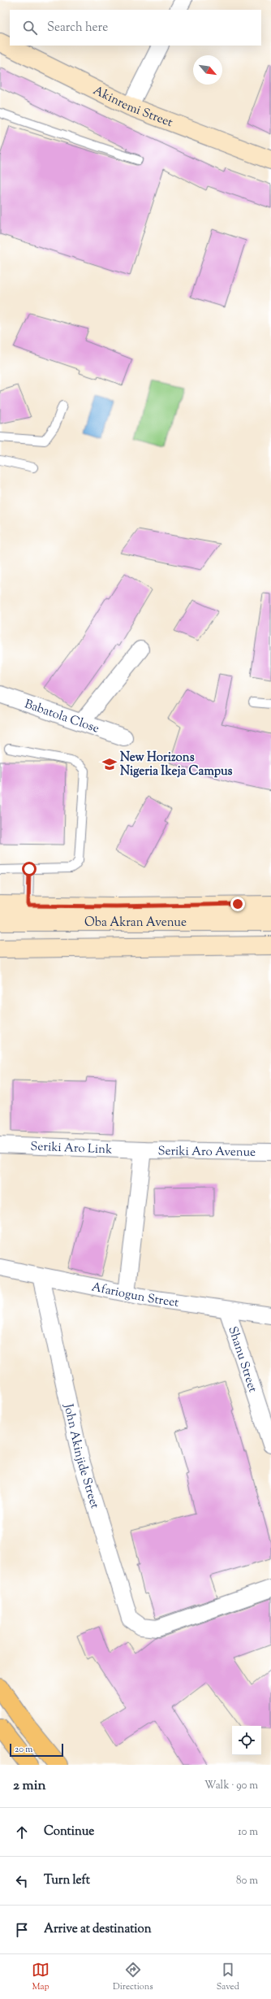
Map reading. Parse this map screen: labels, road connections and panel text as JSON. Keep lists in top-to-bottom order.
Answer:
{
  "streets": {
    "main road": ["Akinremi Street", "Oba Akran Avenue"],
    "street": [
      "Babatola Close",
      "Seriki Aro Link",
      "Seriki Aro Avenue",
      "Afariogun Street",
      "Shanu Street",
      "John Akinjide Street"
    ]
  },
  "crossings": [
    ["Seriki Aro Link", "Seriki Aro Avenue"],
    ["Afariogun Street", "Shanu Street"],
    ["Afariogun Street", "John Akinjide Street"]
  ],
  "places": {
    "school or university": ["New Horizons Nigeria Ikeja Campus"]
  },
  "scale_bar": "20 m",
  "north": "bottom right",
  "page": {
    "search": "Search here",
    "scale": "20 m",
    "heading": ["2 min", "Walk · 90 m"],
    "list": [
      ["Continue", "10 m"],
      ["Turn left", "80 m"],
      "Arrive at destination"
    ],
    "nav": ["Map", "Directions", "Saved"]
  }
}
